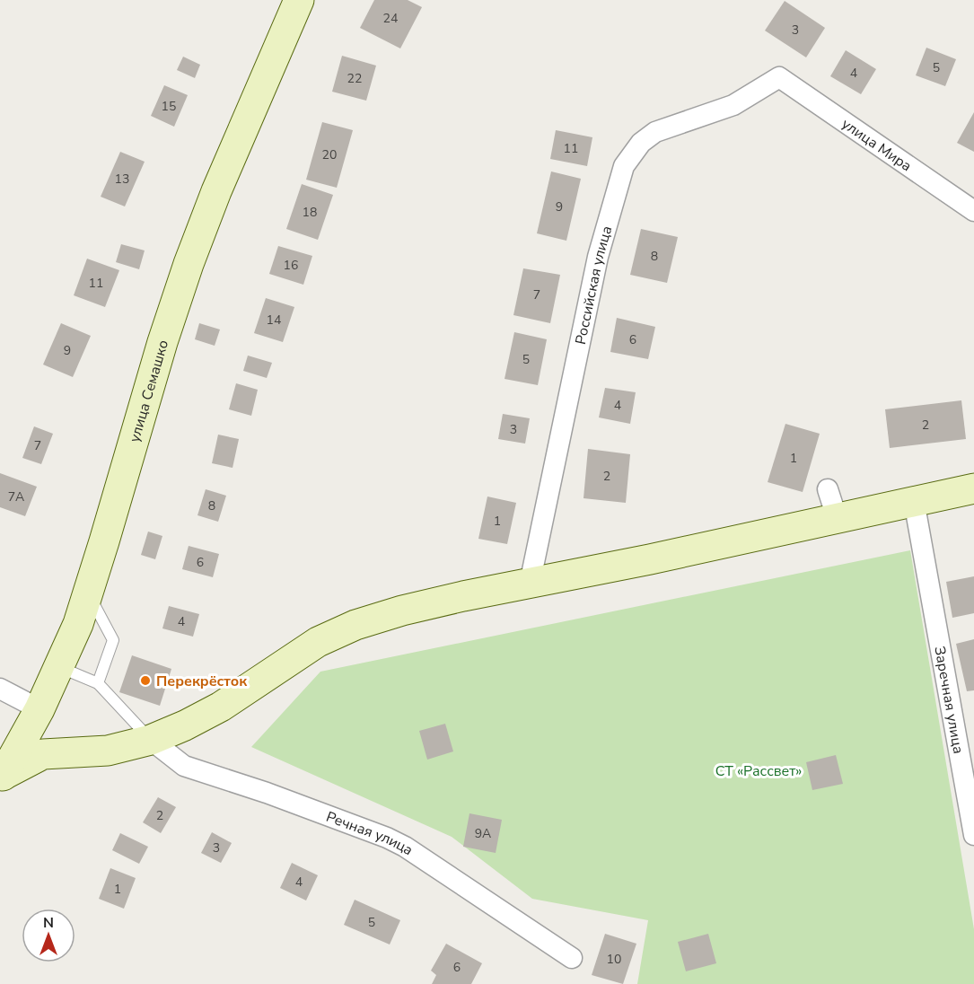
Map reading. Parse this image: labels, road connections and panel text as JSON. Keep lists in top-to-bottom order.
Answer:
{
  "streets": {
    "street": [
      "улица Мира",
      "Российская улица",
      "улица Семашко",
      "Заречная улица",
      "Речная улица"
    ]
  },
  "crossings": [
    ["улица Мира", "Российская улица"]
  ],
  "parks": ["СТ «Рассвет»"],
  "places": ["Перекрёсток"],
  "house_numbers": [
    "24",
    "3",
    "5",
    "4",
    "22",
    "15",
    "11",
    "20",
    "13",
    "9",
    "18",
    "8",
    "16",
    "11",
    "7",
    "14",
    "6",
    "9",
    "5",
    "4",
    "2",
    "3",
    "7",
    "1",
    "2",
    "7А",
    "8",
    "1",
    "6",
    "4",
    "2",
    "9А",
    "3",
    "4",
    "1",
    "5",
    "10",
    "6"
  ],
  "north": "top"
}
